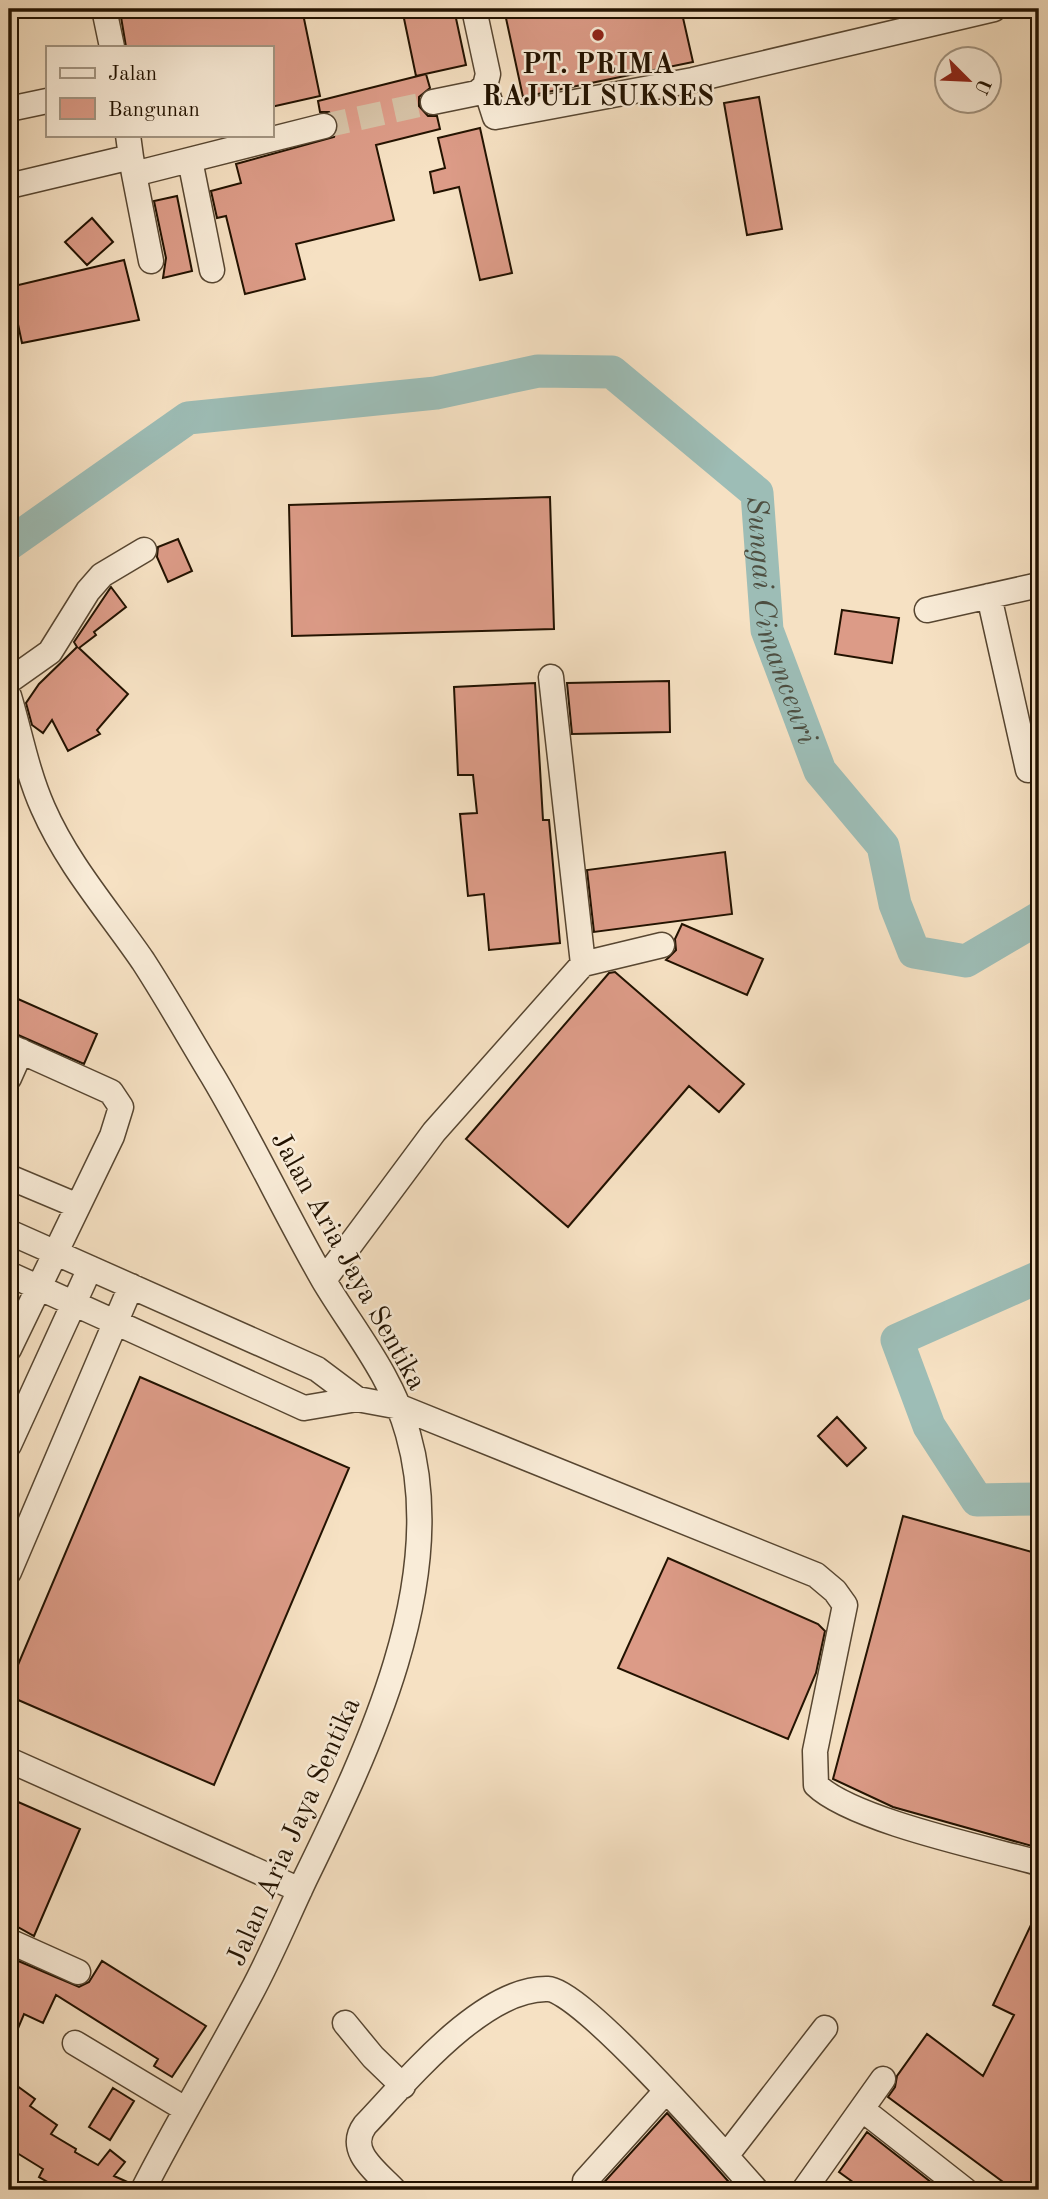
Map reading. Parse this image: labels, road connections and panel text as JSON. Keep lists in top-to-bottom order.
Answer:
{
  "streets": {
    "street": ["Jalan Aria Jaya Sentika"]
  },
  "water": ["Sungai Cimanceuri"],
  "places": ["PT. PRIMA RAJULI SUKSES"],
  "legend": ["Jalan", "Bangunan"],
  "north": "bottom right"
}
